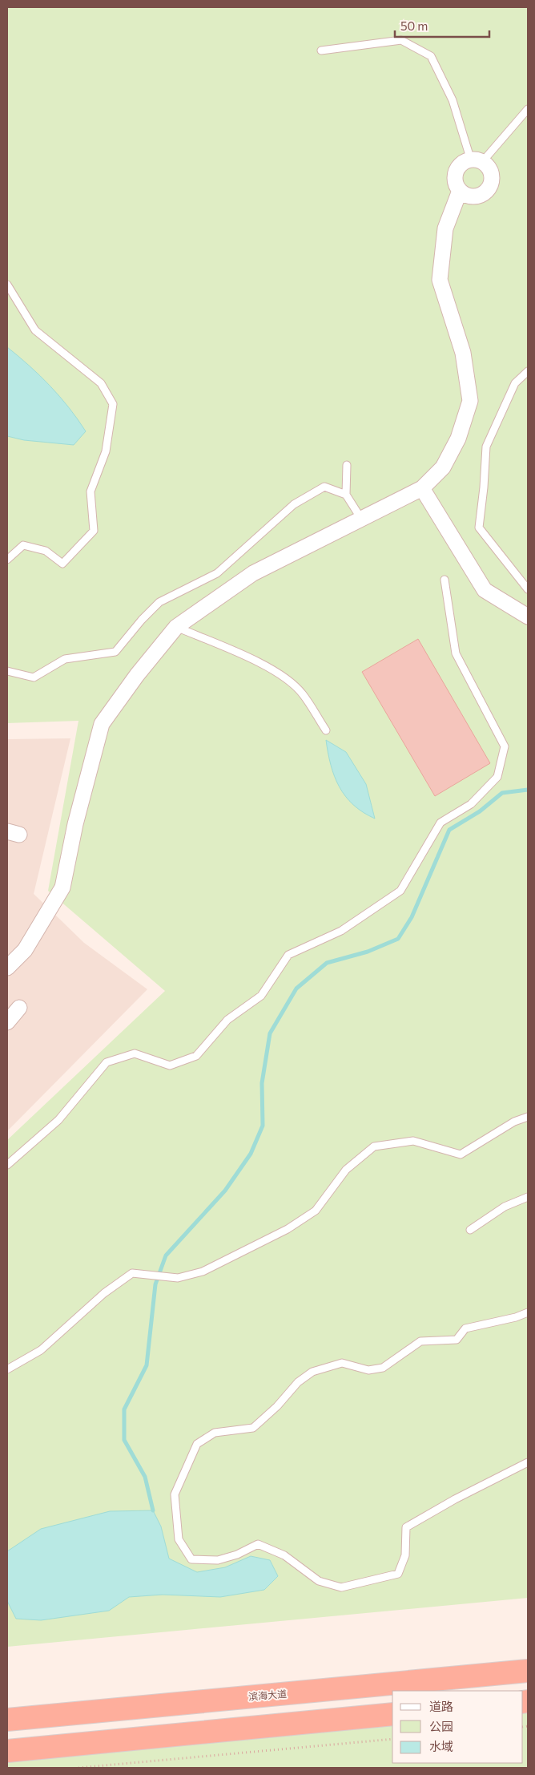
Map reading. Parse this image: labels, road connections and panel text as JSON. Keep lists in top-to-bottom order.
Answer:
{
  "streets": {
    "highway": ["滨海大道"]
  },
  "legend": ["道路", "公园", "水域"],
  "scale_bar": "50 m"
}
